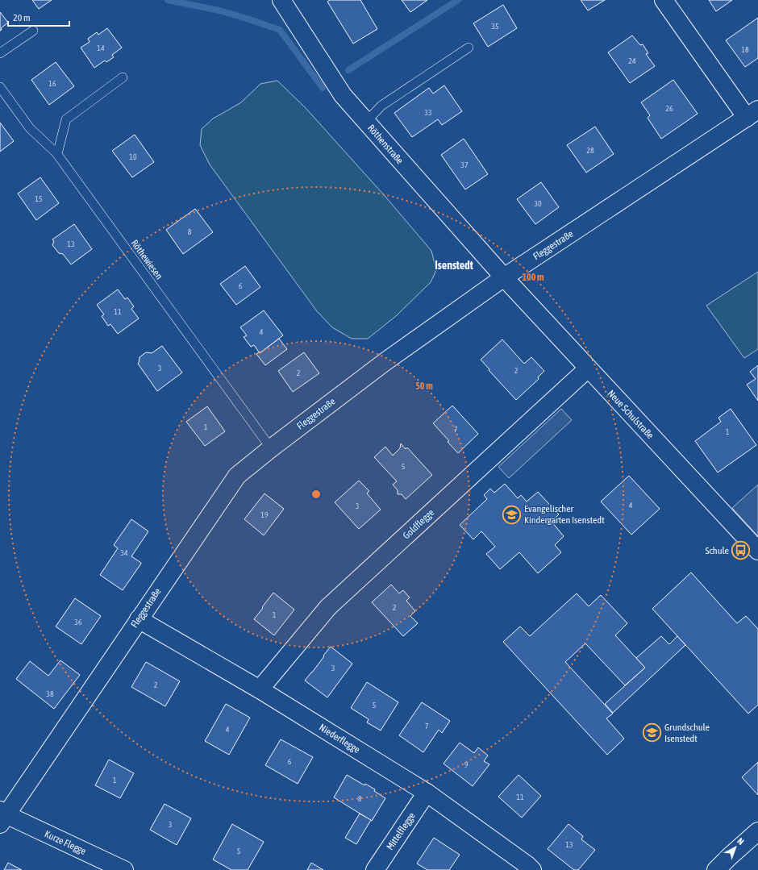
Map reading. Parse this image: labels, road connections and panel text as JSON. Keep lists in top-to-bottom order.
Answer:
{
  "streets": {
    "street": [
      "Röthenstraße",
      "Fleggestraße",
      "Neue Schulstraße",
      "Goldflegge",
      "Niederflegge",
      "Mittelflegge",
      "Kurze Flegge"
    ],
    "lane": ["Röthewiesen"]
  },
  "crossings": [
    ["Röthenstraße", "Fleggestraße"],
    ["Röthenstraße", "Neue Schulstraße"],
    ["Fleggestraße", "Röthewiesen"],
    ["Fleggestraße", "Neue Schulstraße"],
    ["Fleggestraße", "Niederflegge"],
    ["Fleggestraße", "Kurze Flegge"],
    ["Neue Schulstraße", "Goldflegge"],
    ["Goldflegge", "Niederflegge"],
    ["Niederflegge", "Mittelflegge"]
  ],
  "districts": ["Isenstedt"],
  "places": {
    "school or university": ["Evangelischer Kindergarten Isenstedt", "Grundschule Isenstedt"],
    "bus stop": ["Schule"]
  },
  "house_numbers": [
    "35",
    "14",
    "18",
    "24",
    "16",
    "26",
    "33",
    "28",
    "10",
    "37",
    "15",
    "30",
    "8",
    "13",
    "6",
    "11",
    "4",
    "3",
    "2",
    "2",
    "1",
    "7",
    "1",
    "5",
    "4",
    "3",
    "19",
    "34",
    "2",
    "1",
    "36",
    "3",
    "2",
    "38",
    "5",
    "7",
    "4",
    "6",
    "9",
    "1",
    "11",
    "8",
    "3",
    "13",
    "5"
  ],
  "scale_bar": "20 m",
  "north": "top right",
  "rings": ["100 m", "50 m"]
}
